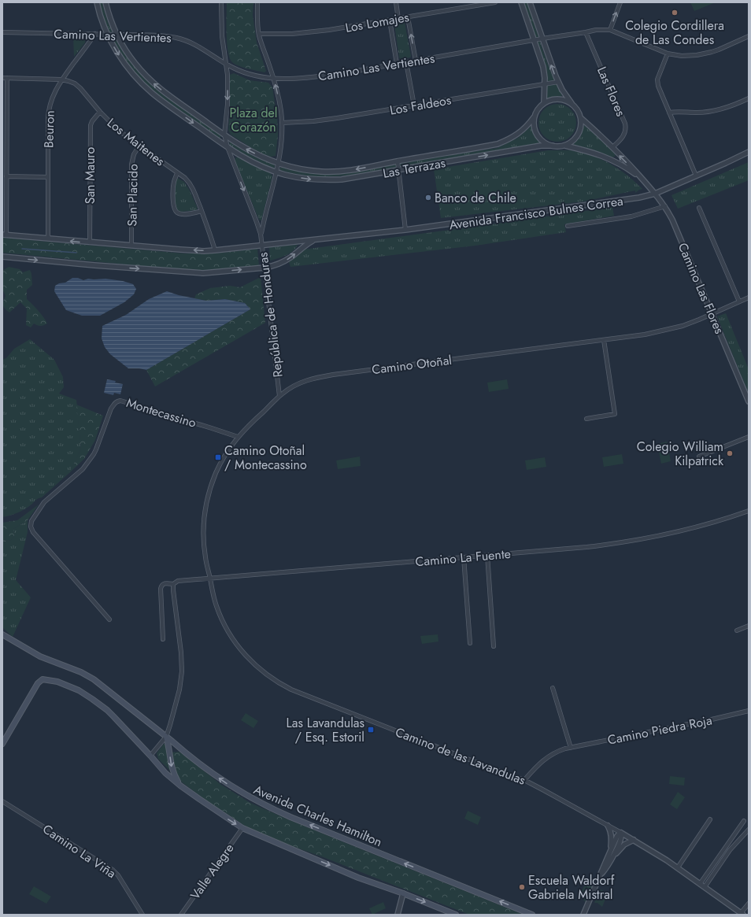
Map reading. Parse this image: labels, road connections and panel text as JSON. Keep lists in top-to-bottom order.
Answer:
{
  "streets": {
    "main road": ["Avenida Charles Hamilton"],
    "street": [
      "Los Lomajes",
      "Camino Las Vertientes",
      "Las Flores",
      "Los Faldeos",
      "Beuron",
      "Los Maitenes",
      "Las Terrazas",
      "San Mauro",
      "San Placido",
      "Avenida Francisco Bulnes Correa",
      "Camino Las Flores",
      "República de Honduras",
      "Camino Otoñal",
      "Montecassino",
      "Camino La Fuente",
      "Camino Piedra Roja",
      "Camino de las Lavandulas",
      "Camino La Viña",
      "Valle Alegre"
    ]
  },
  "crossings": [
    ["Los Lomajes", "República de Honduras"],
    ["Camino Las Vertientes", "Las Flores"],
    ["Camino Las Vertientes", "Beuron"],
    ["Camino Las Vertientes", "República de Honduras"],
    ["Las Flores", "Camino Las Flores"],
    ["Los Faldeos", "República de Honduras"],
    ["Beuron", "Los Maitenes"],
    ["Beuron", "Avenida Francisco Bulnes Correa"],
    ["Los Maitenes", "San Mauro"],
    ["Los Maitenes", "San Placido"],
    ["Los Maitenes", "Avenida Francisco Bulnes Correa"],
    ["Las Terrazas", "Camino Las Flores"],
    ["Las Terrazas", "República de Honduras"],
    ["San Mauro", "Avenida Francisco Bulnes Correa"],
    ["San Placido", "Avenida Francisco Bulnes Correa"],
    ["Avenida Francisco Bulnes Correa", "Camino Las Flores"],
    ["Avenida Francisco Bulnes Correa", "República de Honduras"],
    ["Camino Las Flores", "Camino Otoñal"],
    ["República de Honduras", "Camino Otoñal"],
    ["Camino Otoñal", "Montecassino"],
    ["Camino Otoñal", "Camino La Fuente"],
    ["Camino Otoñal", "Camino de las Lavandulas"],
    ["Camino La Fuente", "Camino de las Lavandulas"],
    ["Camino Piedra Roja", "Camino de las Lavandulas"]
  ],
  "parks": ["Plaza del Corazón"],
  "places": {
    "other": [
      "Colegio Cordillera de Las Condes",
      "Banco de Chile",
      "Colegio William Kilpatrick",
      "Escuela Waldorf Gabriela Mistral"
    ],
    "transit": ["Camino Otoñal / Montecassino", "Las Lavandulas / Esq. Estoril"]
  }
}
